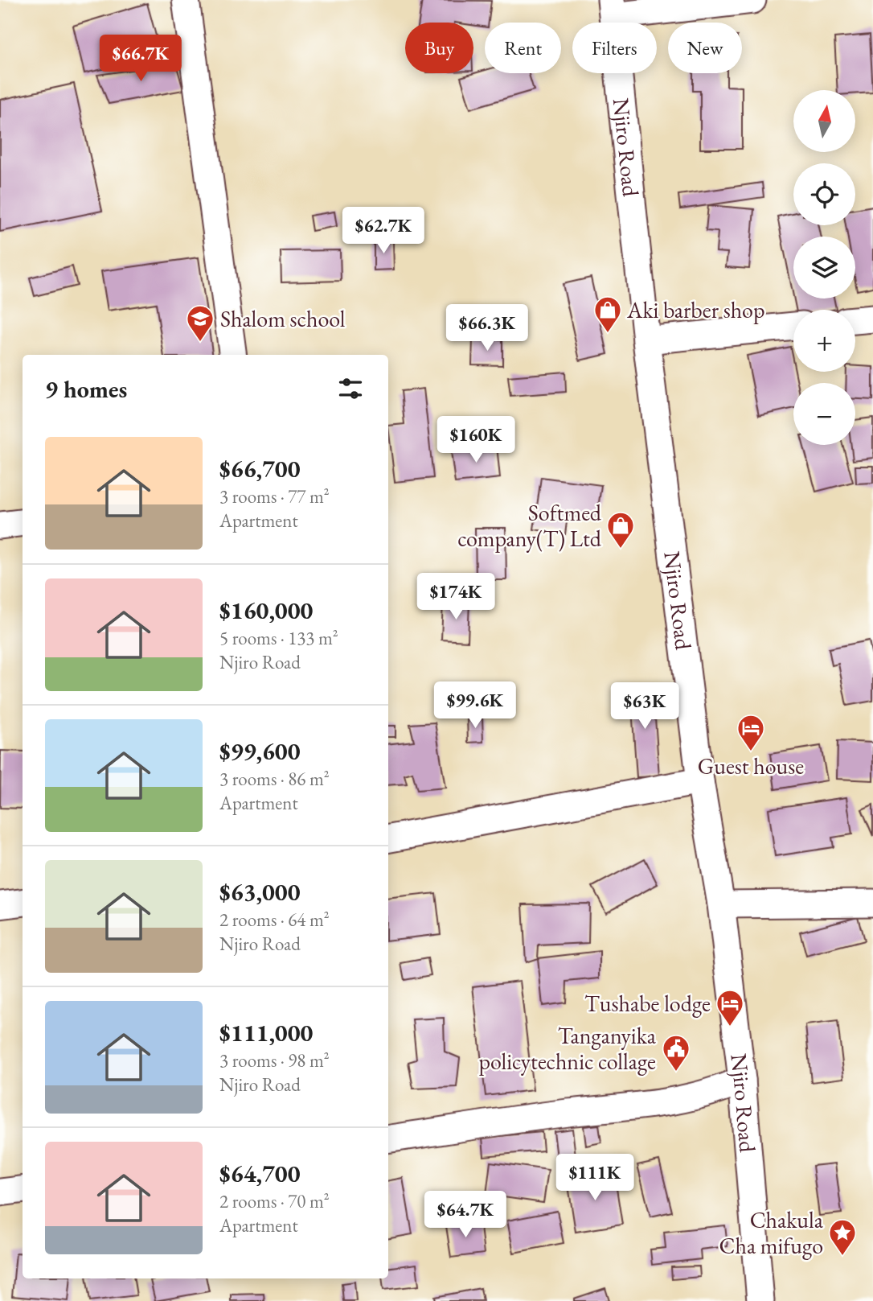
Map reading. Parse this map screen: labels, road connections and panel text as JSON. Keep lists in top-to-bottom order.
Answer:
{
  "streets": {
    "street": ["Njiro Road"]
  },
  "places": {
    "shop": ["Aki barber shop", "Softmed company(T) Ltd"],
    "school or university": ["Shalom school"],
    "hotel": ["Guest house", "Tushabe lodge"],
    "public building": ["Tanganyika policytechnic collage"],
    "place": ["Chakula Cha mifugo"]
  },
  "north": "top",
  "page": {
    "chip": [
      "Buy",
      "Rent",
      "Filters",
      "New"
    ],
    "price": [
      "$66.7K",
      "$62.7K",
      "$66.3K",
      "$160K",
      "$174K",
      "$99.6K",
      "$63K",
      "$111K",
      "$64.7K"
    ],
    "map_buttons": ["+", "−"],
    "heading": "9 homes",
    "list": [
      {
        "name": "$66,700",
        "note": "3 rooms · 77 m² · Apartment"
      },
      {
        "name": "$160,000",
        "note": "5 rooms · 133 m² · Njiro Road"
      },
      {
        "name": "$99,600",
        "note": "3 rooms · 86 m² · Apartment"
      },
      {
        "name": "$63,000",
        "note": "2 rooms · 64 m² · Njiro Road"
      },
      {
        "name": "$111,000",
        "note": "3 rooms · 98 m² · Njiro Road"
      },
      {
        "name": "$64,700",
        "note": "2 rooms · 70 m² · Apartment"
      }
    ]
  }
}
